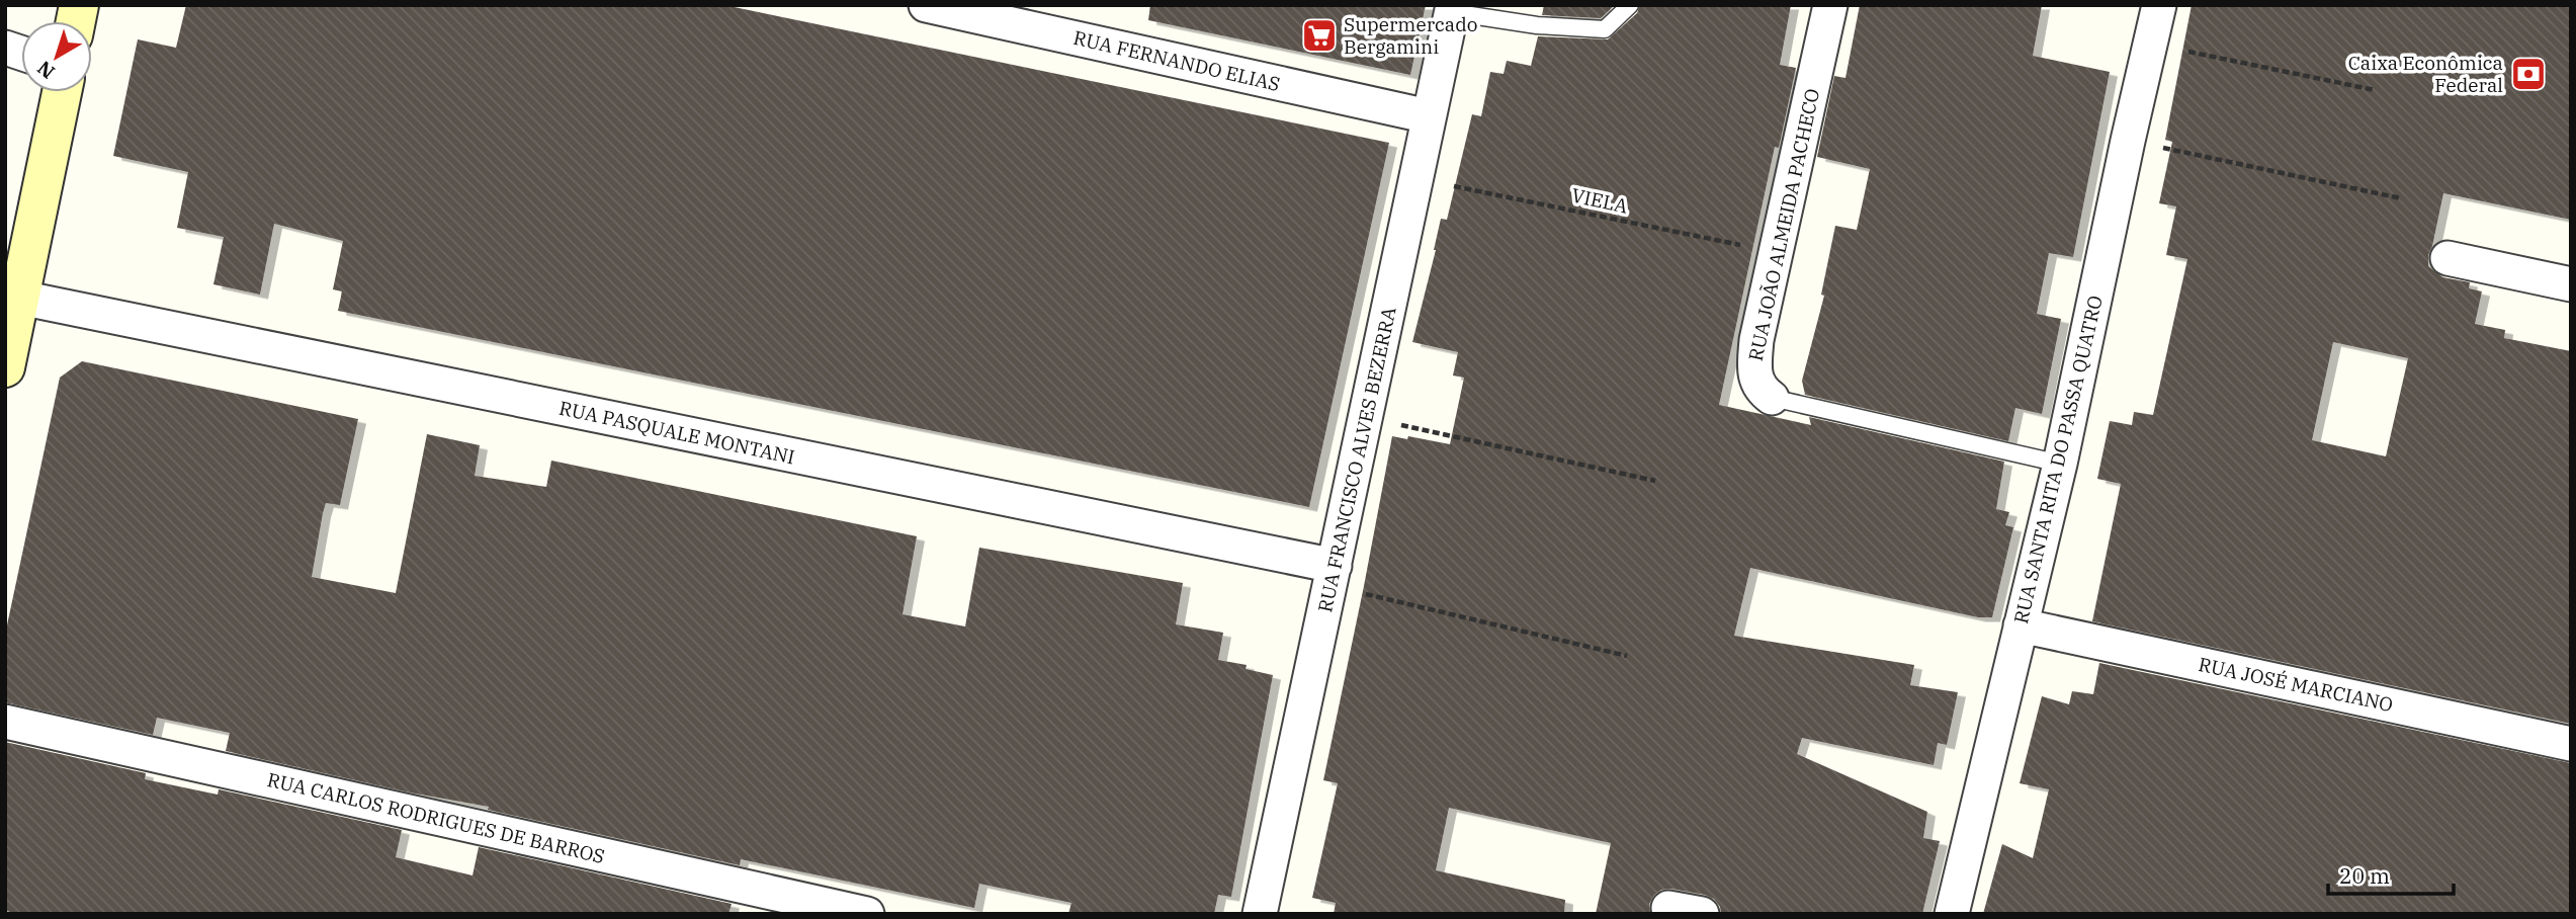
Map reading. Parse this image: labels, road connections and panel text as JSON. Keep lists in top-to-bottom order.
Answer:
{
  "streets": {
    "street": [
      "RUA FERNANDO ELIAS",
      "RUA JOÃO ALMEIDA PACHECO",
      "RUA PASQUALE MONTANI",
      "RUA FRANCISCO ALVES BEZERRA",
      "RUA SANTA RITA DO PASSA QUATRO",
      "RUA JOSÉ MARCIANO",
      "RUA CARLOS RODRIGUES DE BARROS"
    ],
    "path": ["VIELA"]
  },
  "crossings": [
    ["RUA FERNANDO ELIAS", "RUA FRANCISCO ALVES BEZERRA"],
    ["VIELA", "RUA JOÃO ALMEIDA PACHECO"],
    ["VIELA", "RUA FRANCISCO ALVES BEZERRA"],
    ["RUA JOÃO ALMEIDA PACHECO", "RUA SANTA RITA DO PASSA QUATRO"],
    ["RUA PASQUALE MONTANI", "RUA FRANCISCO ALVES BEZERRA"],
    ["RUA SANTA RITA DO PASSA QUATRO", "RUA JOSÉ MARCIANO"]
  ],
  "places": {
    "supermarket": ["Supermercado Bergamini"],
    "bank": ["Caixa Econômica Federal"]
  },
  "scale_bar": "20 m",
  "north": "bottom left"
}
